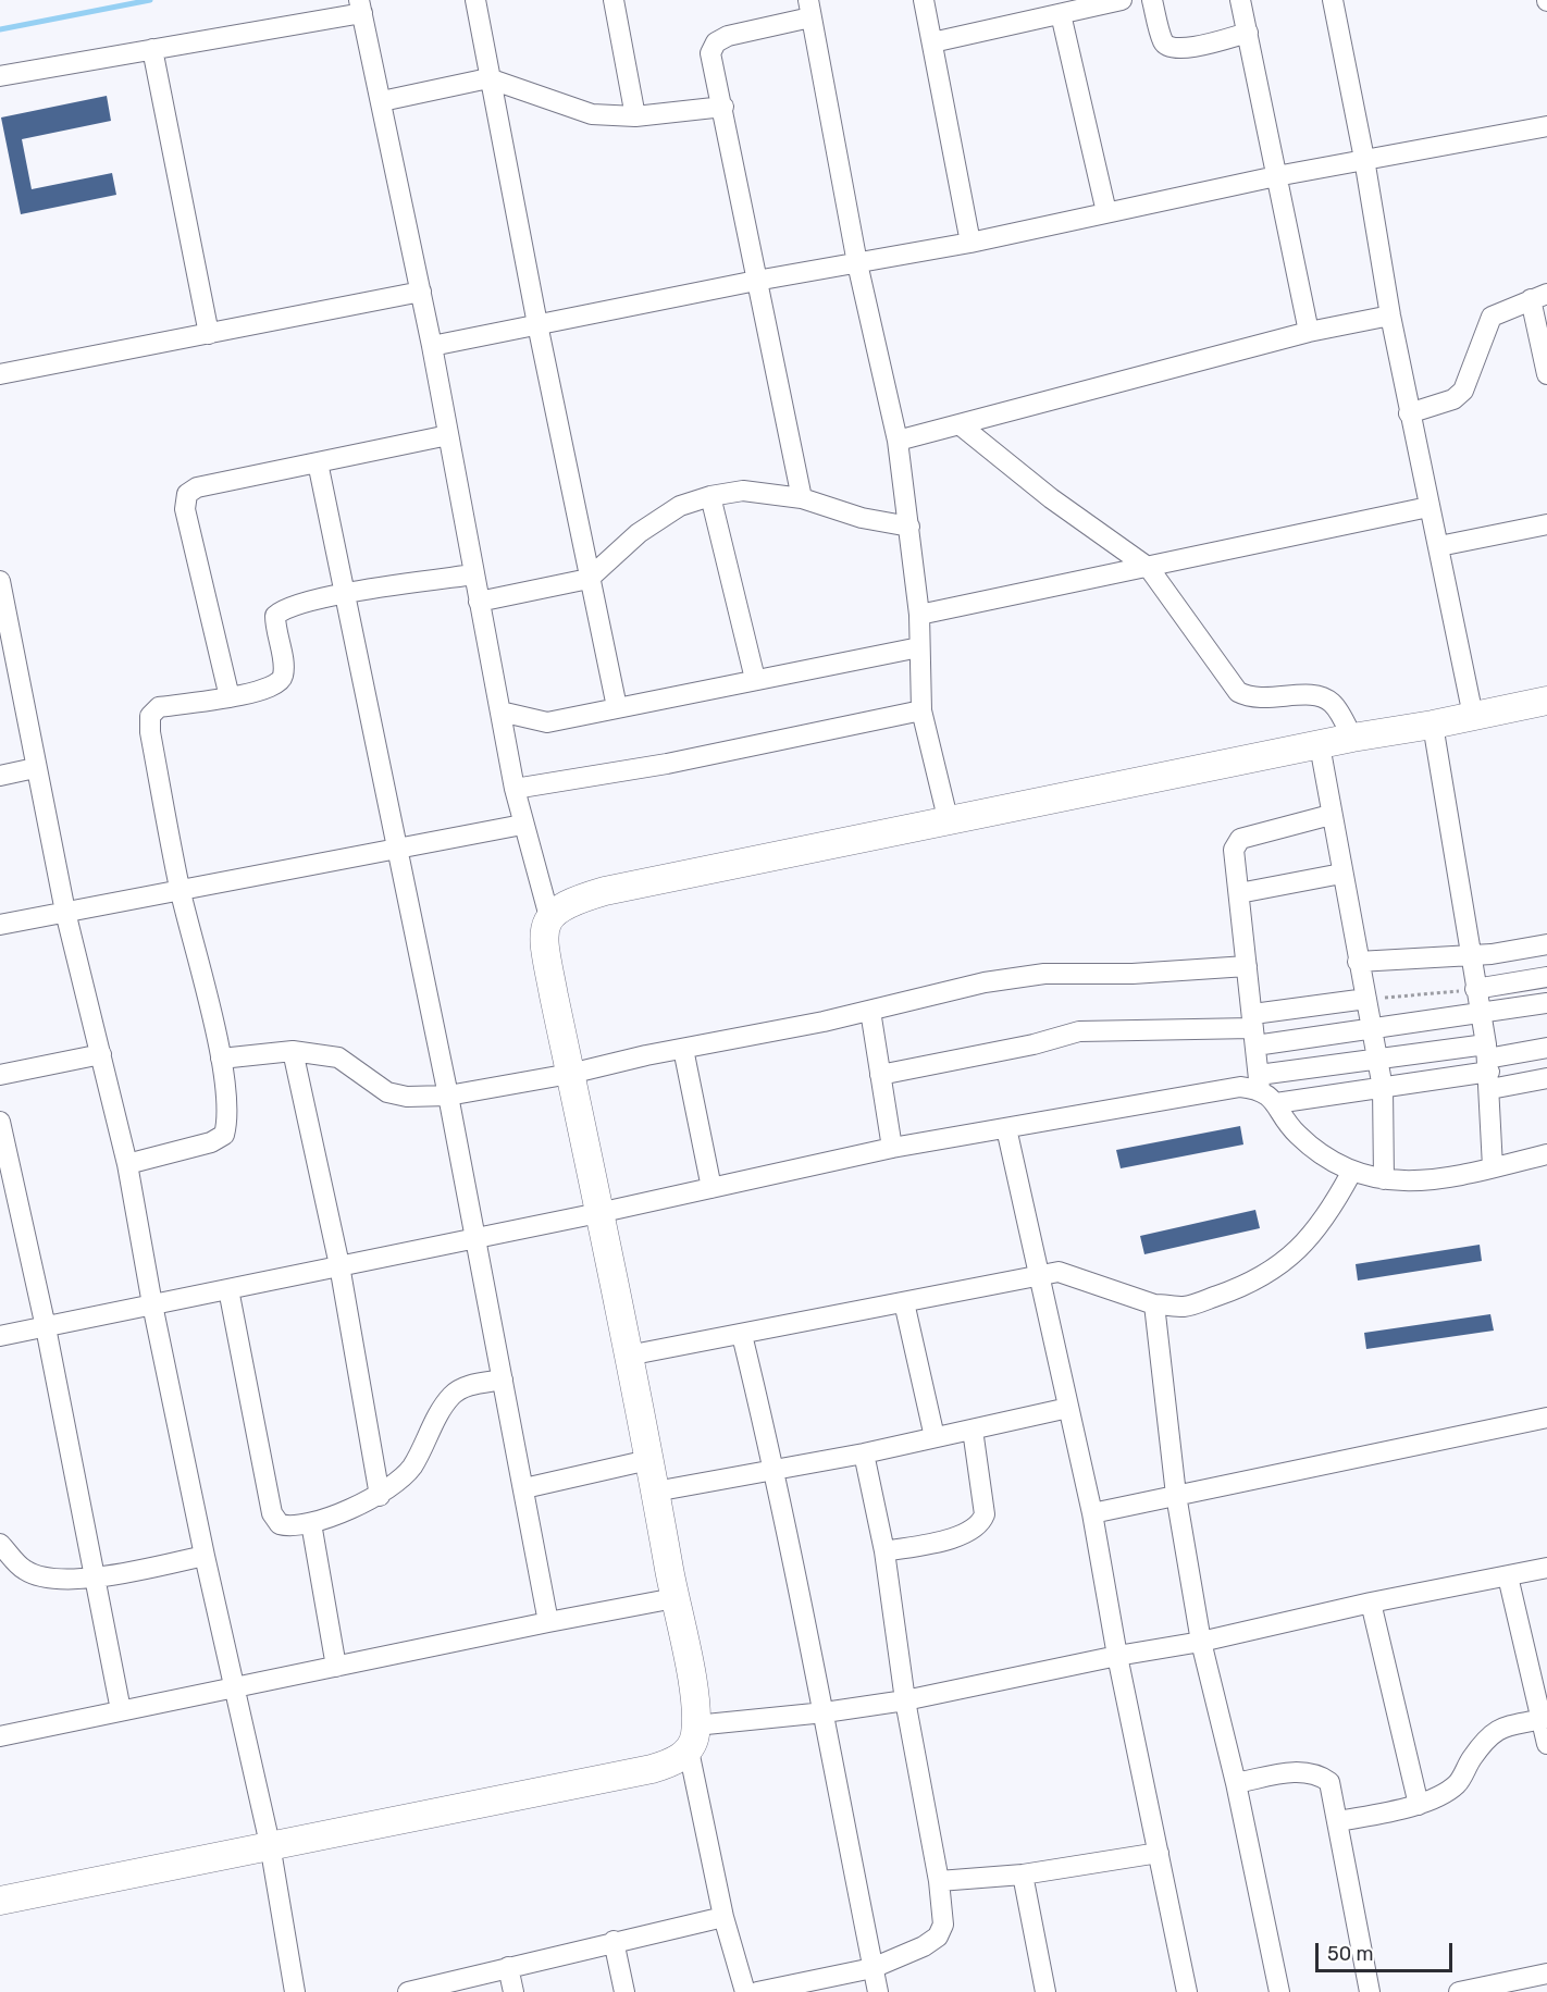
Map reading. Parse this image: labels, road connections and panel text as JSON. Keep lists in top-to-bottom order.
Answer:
{
  "scale_bar": "50 m"
}
